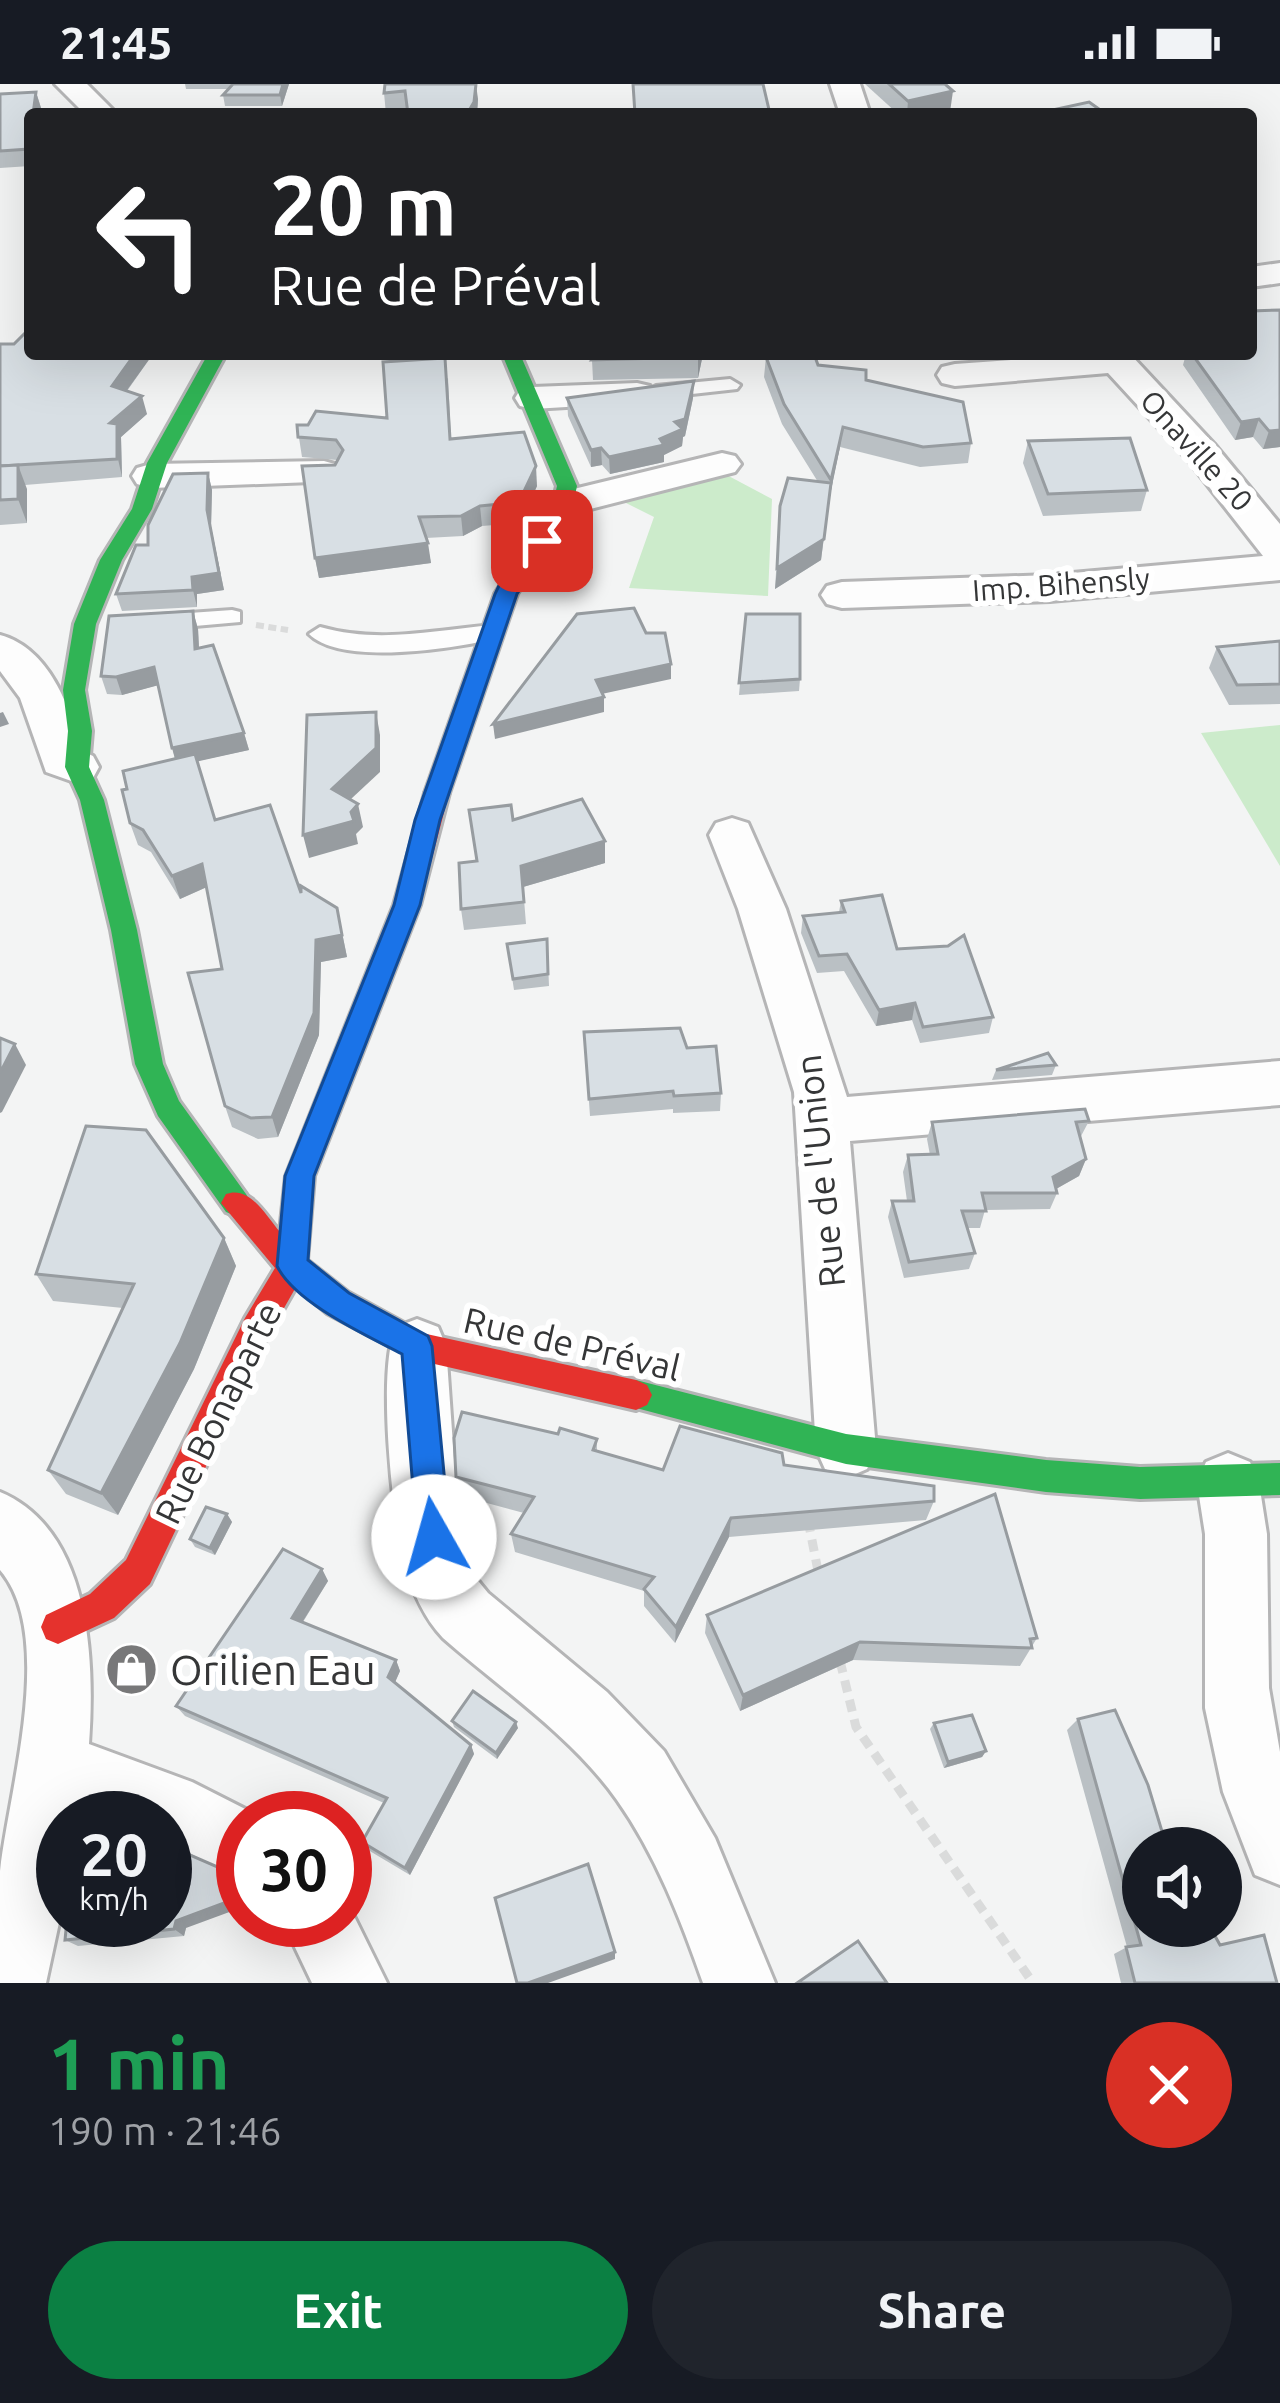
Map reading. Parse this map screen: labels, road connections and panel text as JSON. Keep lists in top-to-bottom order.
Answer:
{
  "streets": {
    "street": [
      "Onaville 20",
      "Imp. Bihensly",
      "Rue de l'Union",
      "Rue de Préval",
      "Rue Bonaparte"
    ]
  },
  "crossings": [
    ["Rue de l'Union", "Rue de Préval"],
    ["Rue de Préval", "Rue Bonaparte"]
  ],
  "places": {
    "shop": ["Orilien Eau"]
  },
  "page": {
    "status": "21:45",
    "turn": ["20 m", "Rue de Préval"],
    "speed": "20 km/h",
    "limit": "30",
    "heading": ["1 min", "190 m · 21:46"],
    "buttons": ["Exit", "Share"]
  }
}
